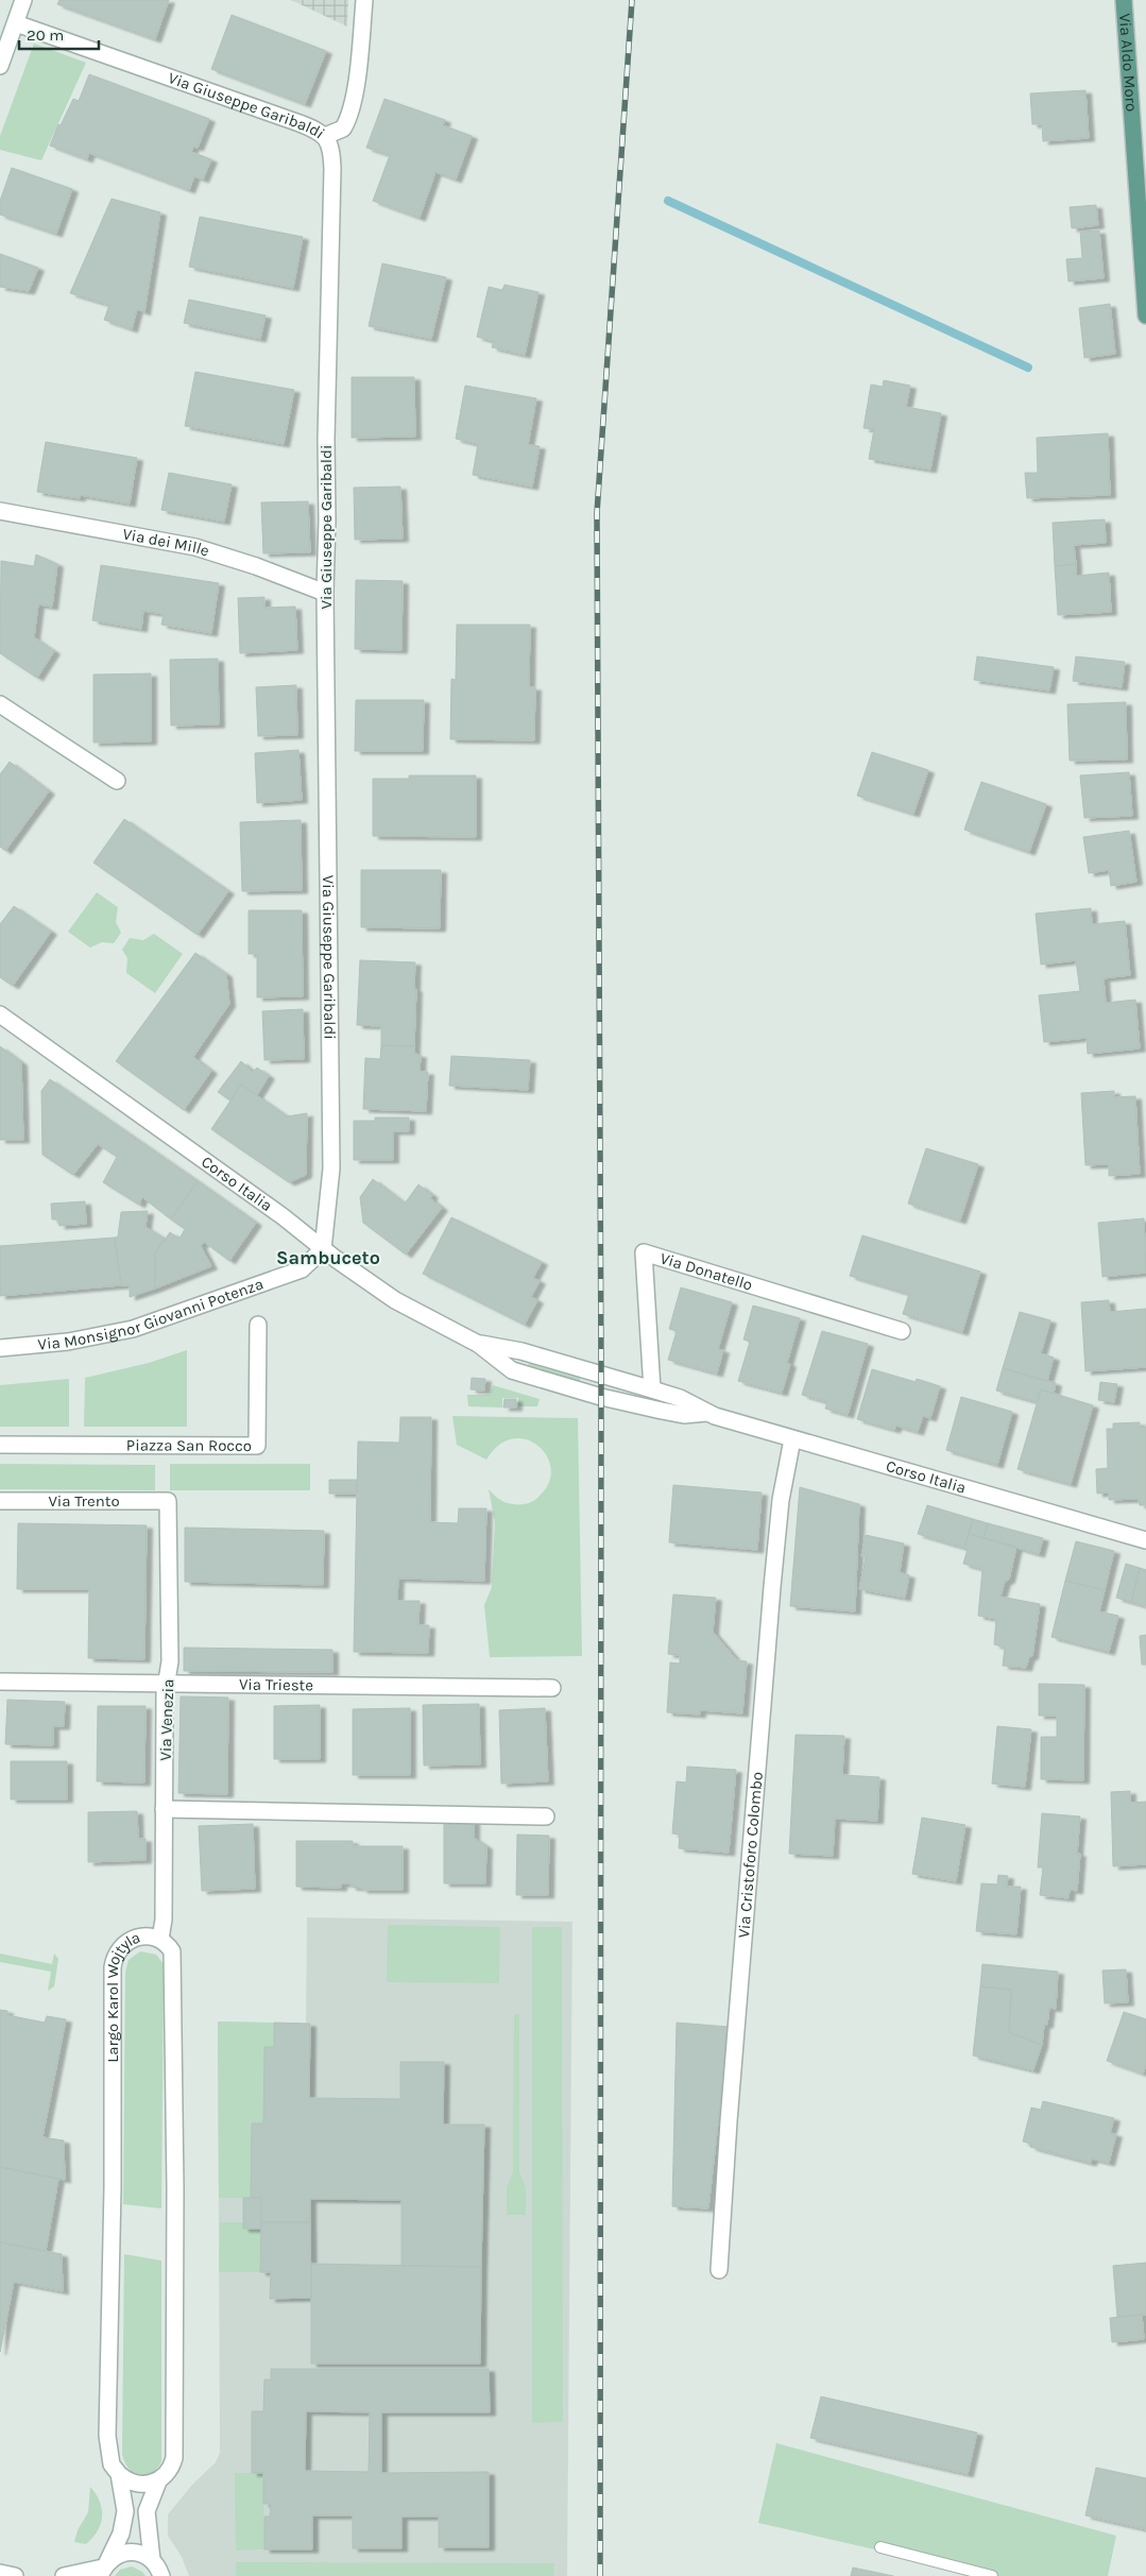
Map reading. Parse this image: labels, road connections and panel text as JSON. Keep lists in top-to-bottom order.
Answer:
{
  "streets": {
    "main road": ["Via Aldo Moro"],
    "street": [
      "Via Giuseppe Garibaldi",
      "Via dei Mille",
      "Corso Italia",
      "Via Donatello",
      "Via Monsignor Giovanni Potenza",
      "Piazza San Rocco",
      "Via Trento",
      "Via Trieste",
      "Via Venezia",
      "Via Cristoforo Colombo",
      "Largo Karol Wojtyla"
    ]
  },
  "crossings": [
    ["Via Giuseppe Garibaldi", "Via dei Mille"],
    ["Via Giuseppe Garibaldi", "Corso Italia"],
    ["Via Giuseppe Garibaldi", "Via Monsignor Giovanni Potenza"],
    ["Corso Italia", "Via Donatello"],
    ["Corso Italia", "Via Monsignor Giovanni Potenza"],
    ["Corso Italia", "Via Cristoforo Colombo"],
    ["Via Trento", "Via Venezia"],
    ["Via Trieste", "Via Venezia"],
    ["Via Venezia", "Largo Karol Wojtyla"]
  ],
  "districts": ["Sambuceto"],
  "scale_bar": "20 m"
}
